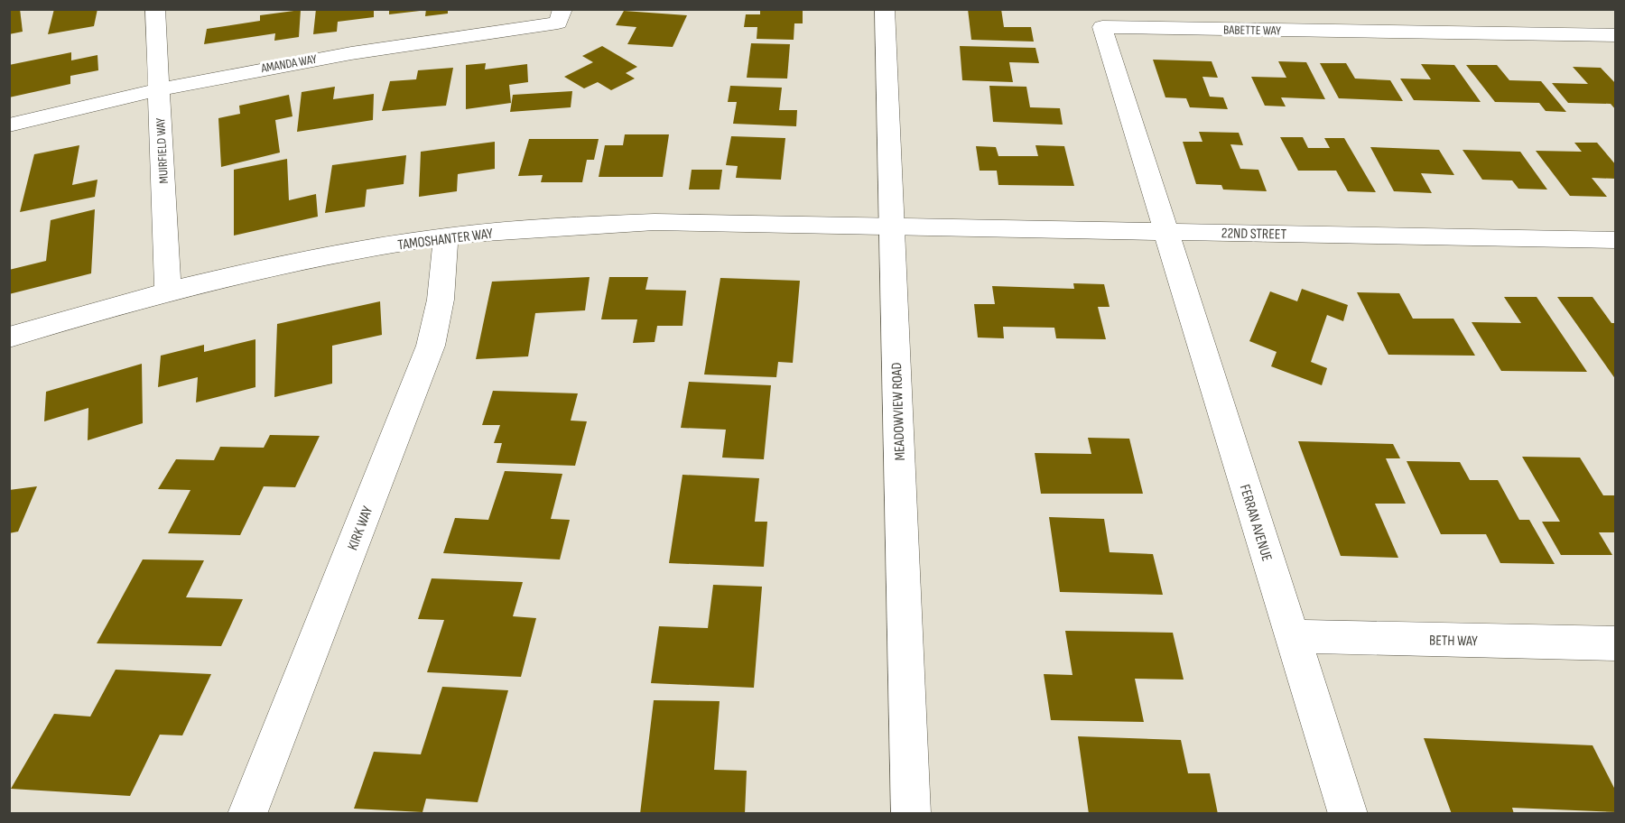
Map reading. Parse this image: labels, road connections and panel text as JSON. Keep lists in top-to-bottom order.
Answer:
{
  "streets": {
    "street": [
      "BABETTE WAY",
      "AMANDA WAY",
      "MUIRFIELD WAY",
      "22ND STREET",
      "TAMOSHANTER WAY",
      "MEADOWVIEW ROAD",
      "FERRAN AVENUE",
      "KIRK WAY",
      "BETH WAY"
    ]
  },
  "crossings": [
    ["BABETTE WAY", "22ND STREET"],
    ["BABETTE WAY", "FERRAN AVENUE"],
    ["AMANDA WAY", "MUIRFIELD WAY"],
    ["MUIRFIELD WAY", "TAMOSHANTER WAY"],
    ["22ND STREET", "TAMOSHANTER WAY"],
    ["22ND STREET", "MEADOWVIEW ROAD"],
    ["22ND STREET", "FERRAN AVENUE"],
    ["TAMOSHANTER WAY", "MEADOWVIEW ROAD"],
    ["TAMOSHANTER WAY", "KIRK WAY"],
    ["FERRAN AVENUE", "BETH WAY"]
  ]
}
